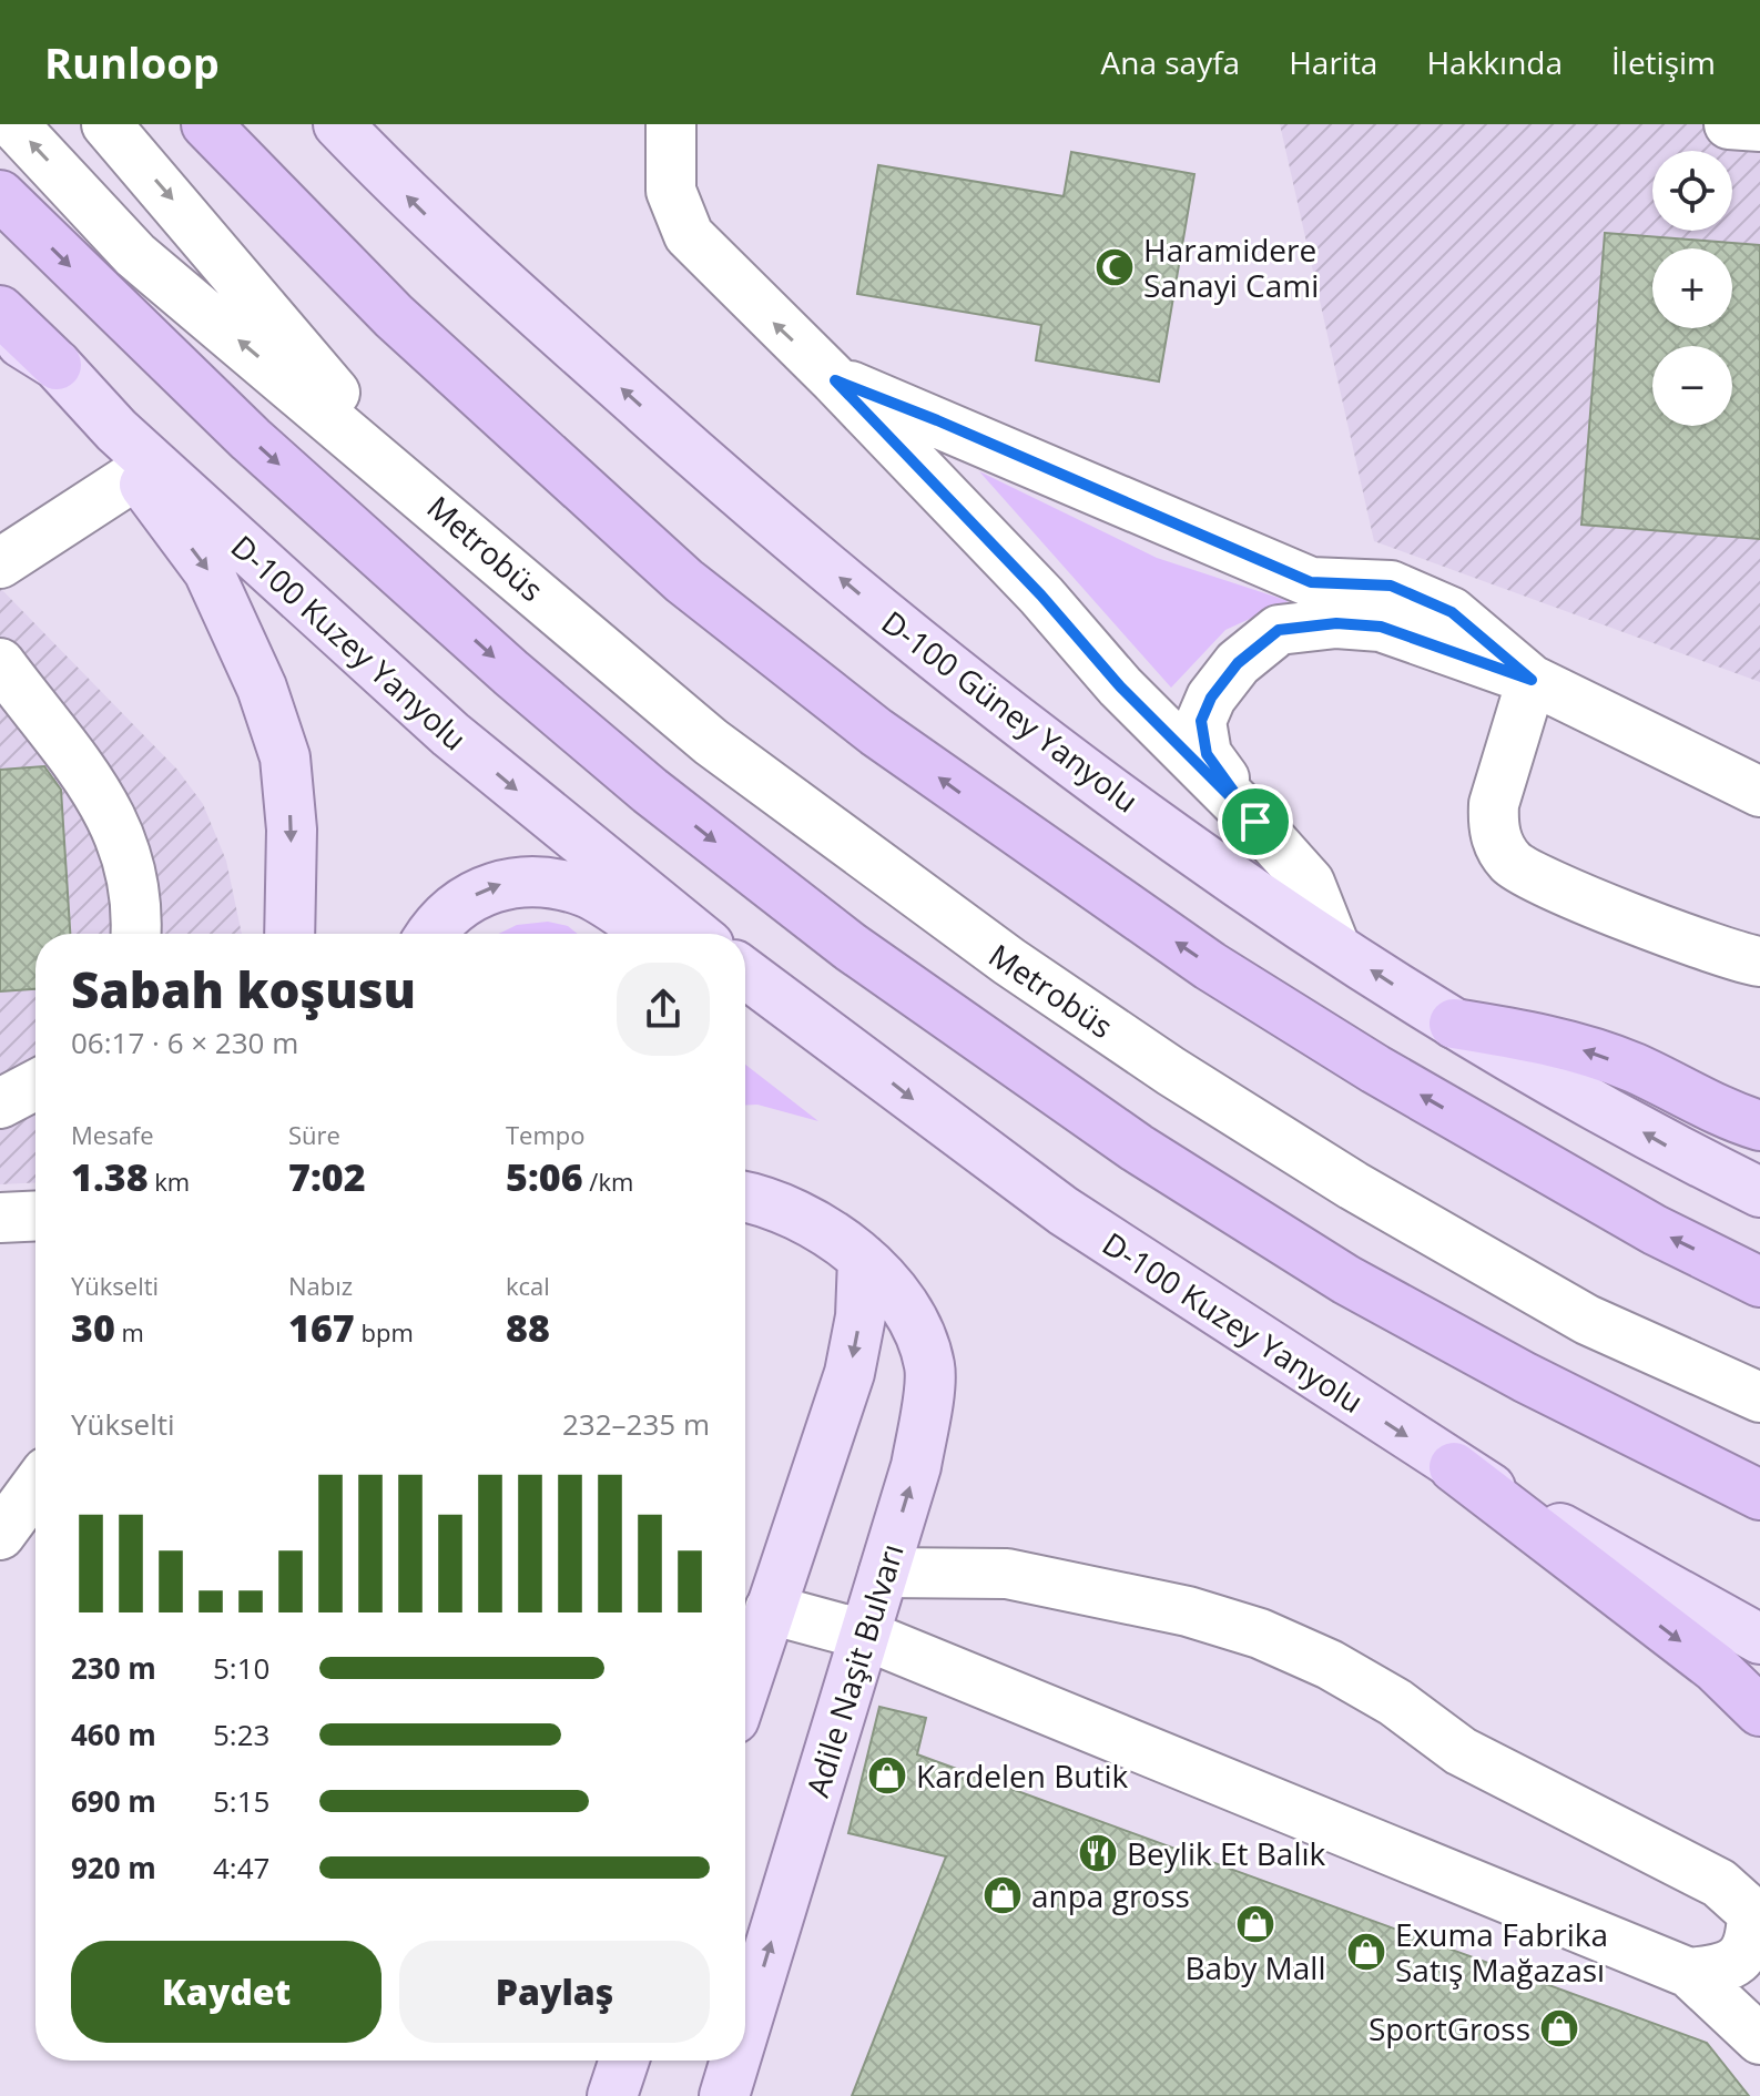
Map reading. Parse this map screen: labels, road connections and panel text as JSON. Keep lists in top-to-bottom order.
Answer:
{
  "streets": {
    "main road": ["D-100 Kuzey Yanyolu", "D-100 Güney Yanyolu", "Adile Naşit Bulvarı"],
    "street": ["Metrobüs"]
  },
  "one_way": ["D-100 Kuzey Yanyolu", "D-100 Güney Yanyolu"],
  "places": {
    "mosque": ["Haramidere Sanayi Cami"],
    "shop": [
      "Kardelen Butik",
      "anpa gross",
      "Baby Mall",
      "Exuma Fabrika Satış Mağazası",
      "SportGross"
    ],
    "restaurant": ["Beylik Et Balık"]
  },
  "page": {
    "header": "Runloop",
    "nav": [
      "Ana sayfa",
      "Harita",
      "Hakkında",
      "İletişim"
    ],
    "map_buttons": ["+", "−"],
    "heading": ["Sabah koşusu", "06:17 · 6 × 230 m"],
    "stats": [
      ["Mesafe", "1.38 km"],
      ["Süre", "7:02"],
      ["Tempo", "5:06 /km"],
      ["Yükselti", "30 m"],
      ["Nabız", "167 bpm"],
      ["kcal", "88"]
    ],
    "chart": ["Yükselti", "232–235 m"],
    "list": [
      {
        "name": "230 m",
        "note": "5:10"
      },
      {
        "name": "460 m",
        "note": "5:23"
      },
      {
        "name": "690 m",
        "note": "5:15"
      },
      {
        "name": "920 m",
        "note": "4:47"
      }
    ],
    "buttons": ["Kaydet", "Paylaş"]
  }
}
